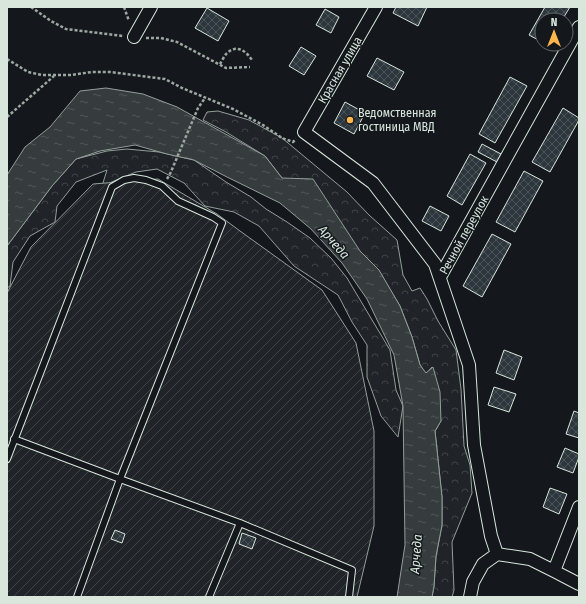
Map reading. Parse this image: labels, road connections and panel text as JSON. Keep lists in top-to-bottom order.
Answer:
{
  "streets": {
    "street": ["Красная улица", "Речной переулок"]
  },
  "water": ["Арчеда"],
  "places": ["Ведомственная гостиница МВД"],
  "north": "top"
}
